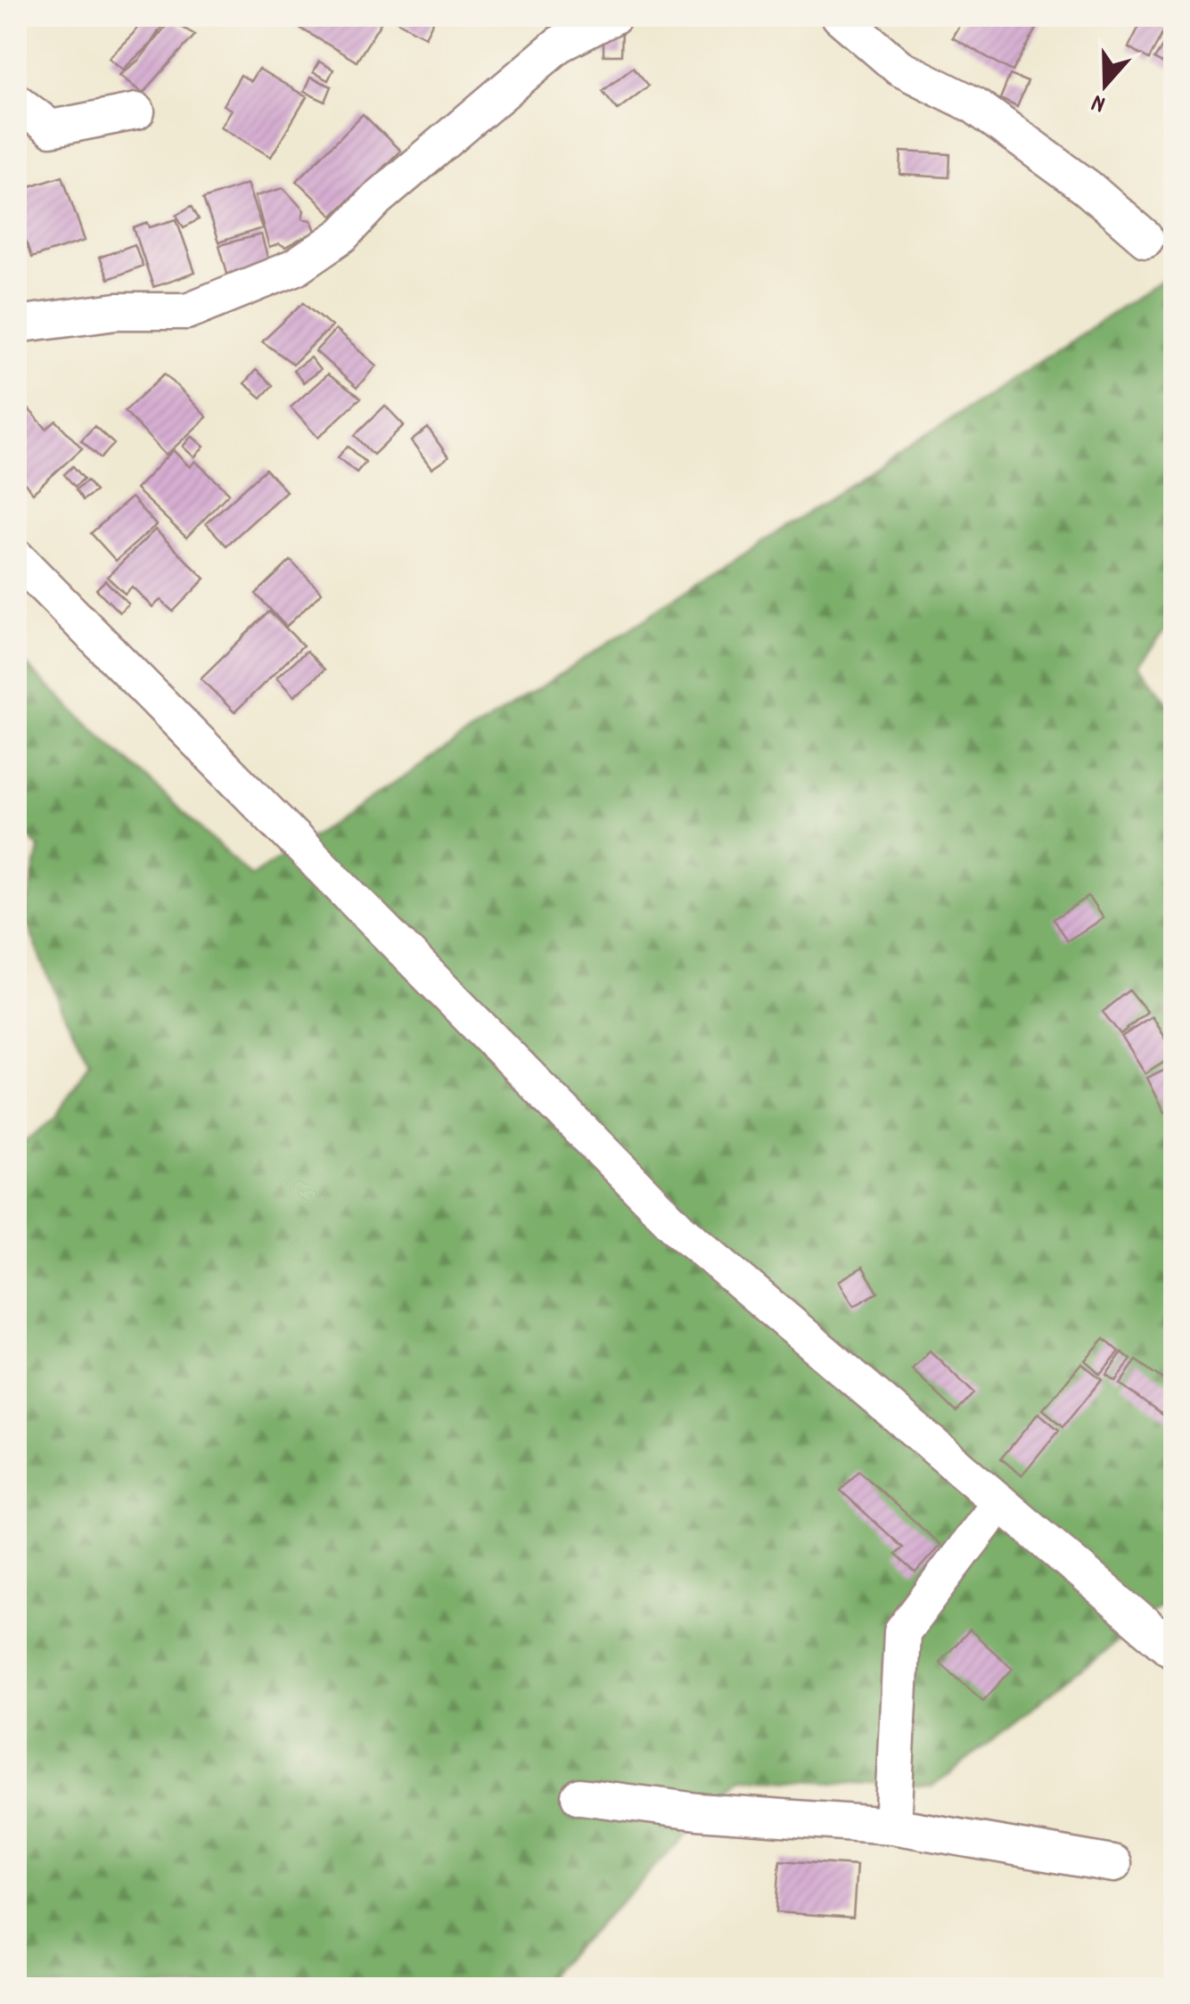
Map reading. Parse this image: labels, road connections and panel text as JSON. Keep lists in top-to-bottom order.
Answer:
{
  "north": "bottom"
}
